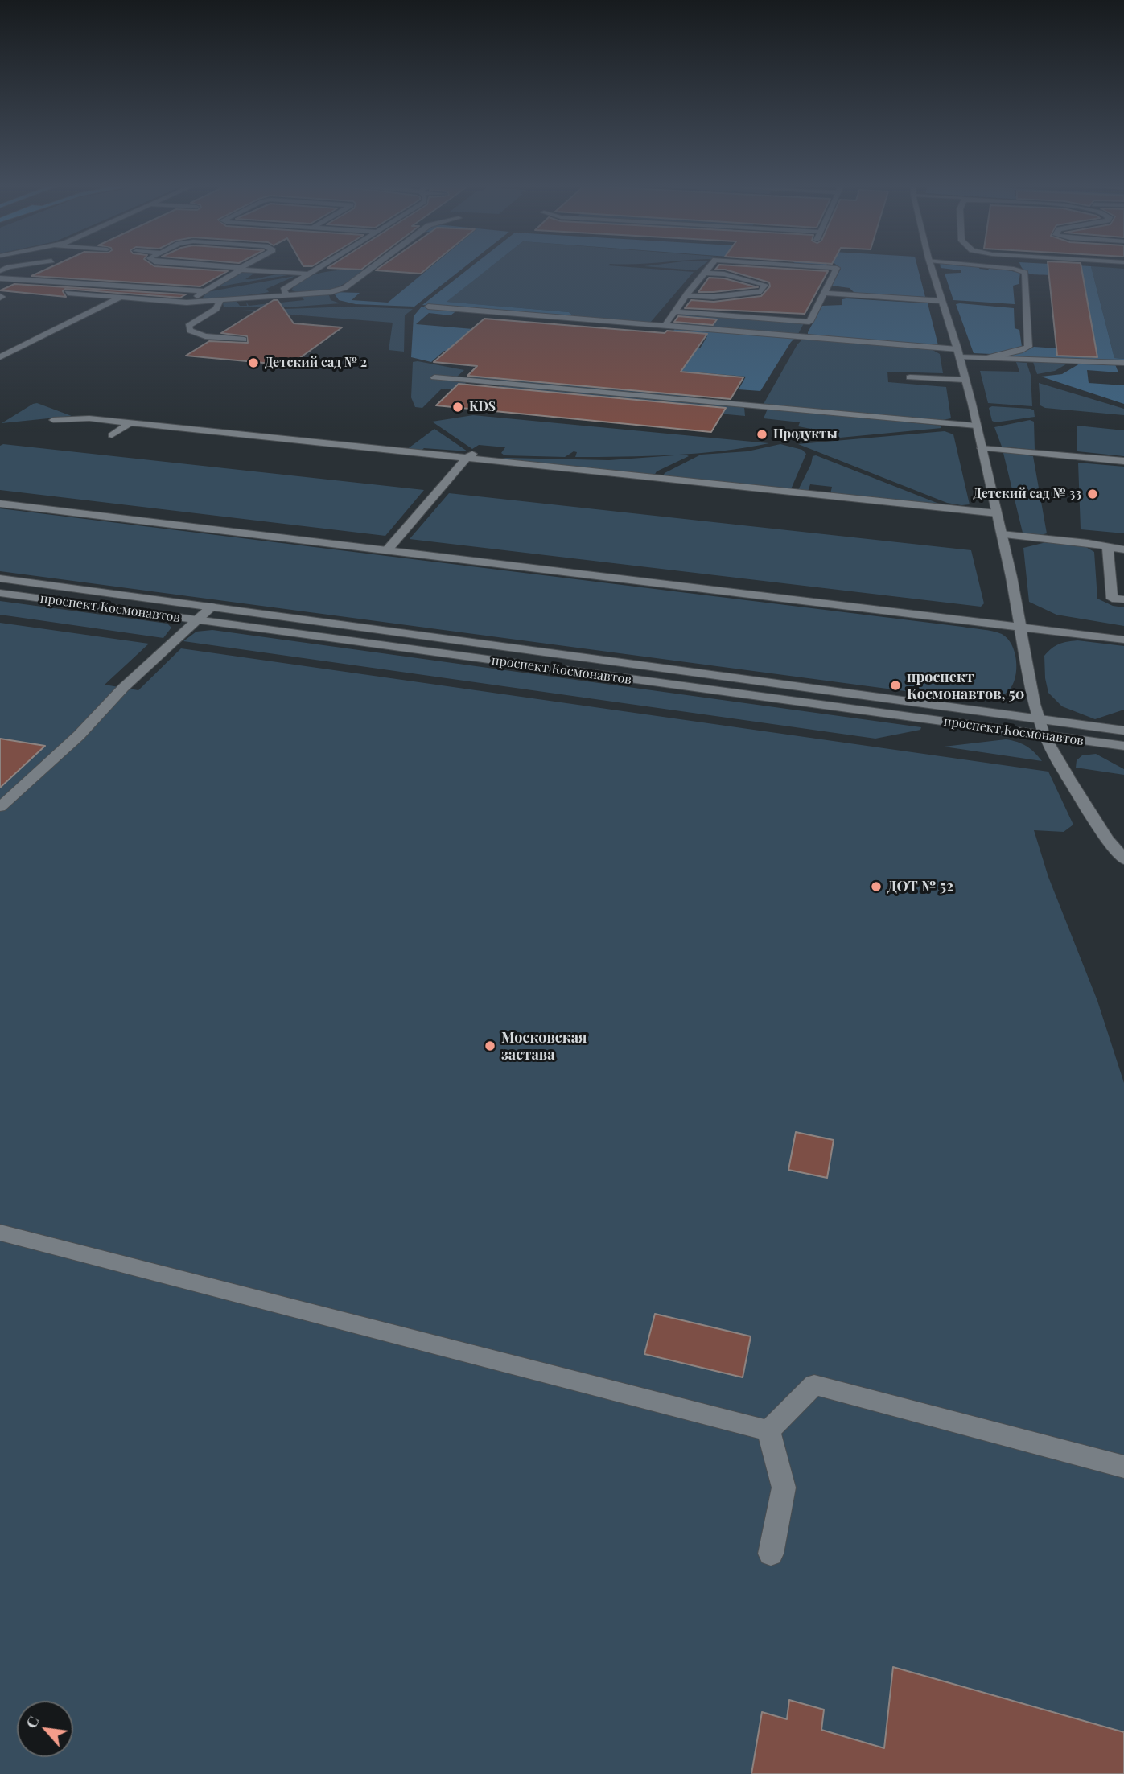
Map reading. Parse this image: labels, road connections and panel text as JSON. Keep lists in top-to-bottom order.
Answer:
{
  "streets": {
    "street": ["проспект Космонавтов"]
  },
  "places": [
    "Детский сад № 2",
    "KDS",
    "Продукты",
    "Детский сад № 33",
    "проспект Космонавтов, 50",
    "ДОТ № 52",
    "Московская застава"
  ],
  "north": "top left"
}
